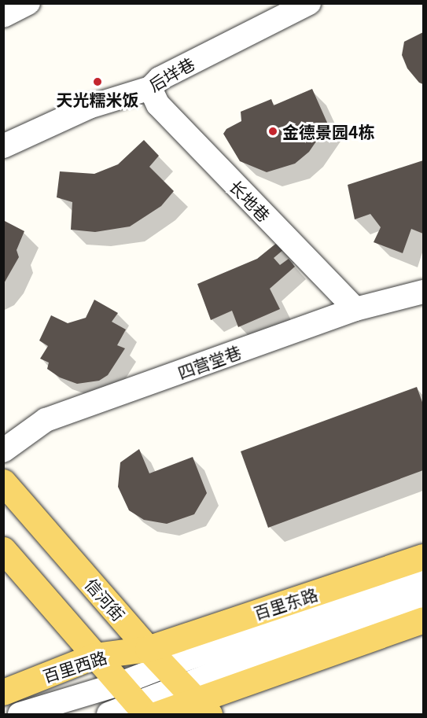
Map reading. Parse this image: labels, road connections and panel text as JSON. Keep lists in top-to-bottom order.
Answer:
{
  "streets": {
    "main road": ["信河街", "百里东路", "百里西路"],
    "street": ["后垟巷", "长地巷", "四营堂巷"]
  },
  "crossings": [
    ["后垟巷", "长地巷"],
    ["长地巷", "四营堂巷"],
    ["信河街", "百里东路"],
    ["信河街", "百里西路"],
    ["百里东路", "百里西路"]
  ],
  "places": ["天光糯米饭", "金德景园4栋"]
}
